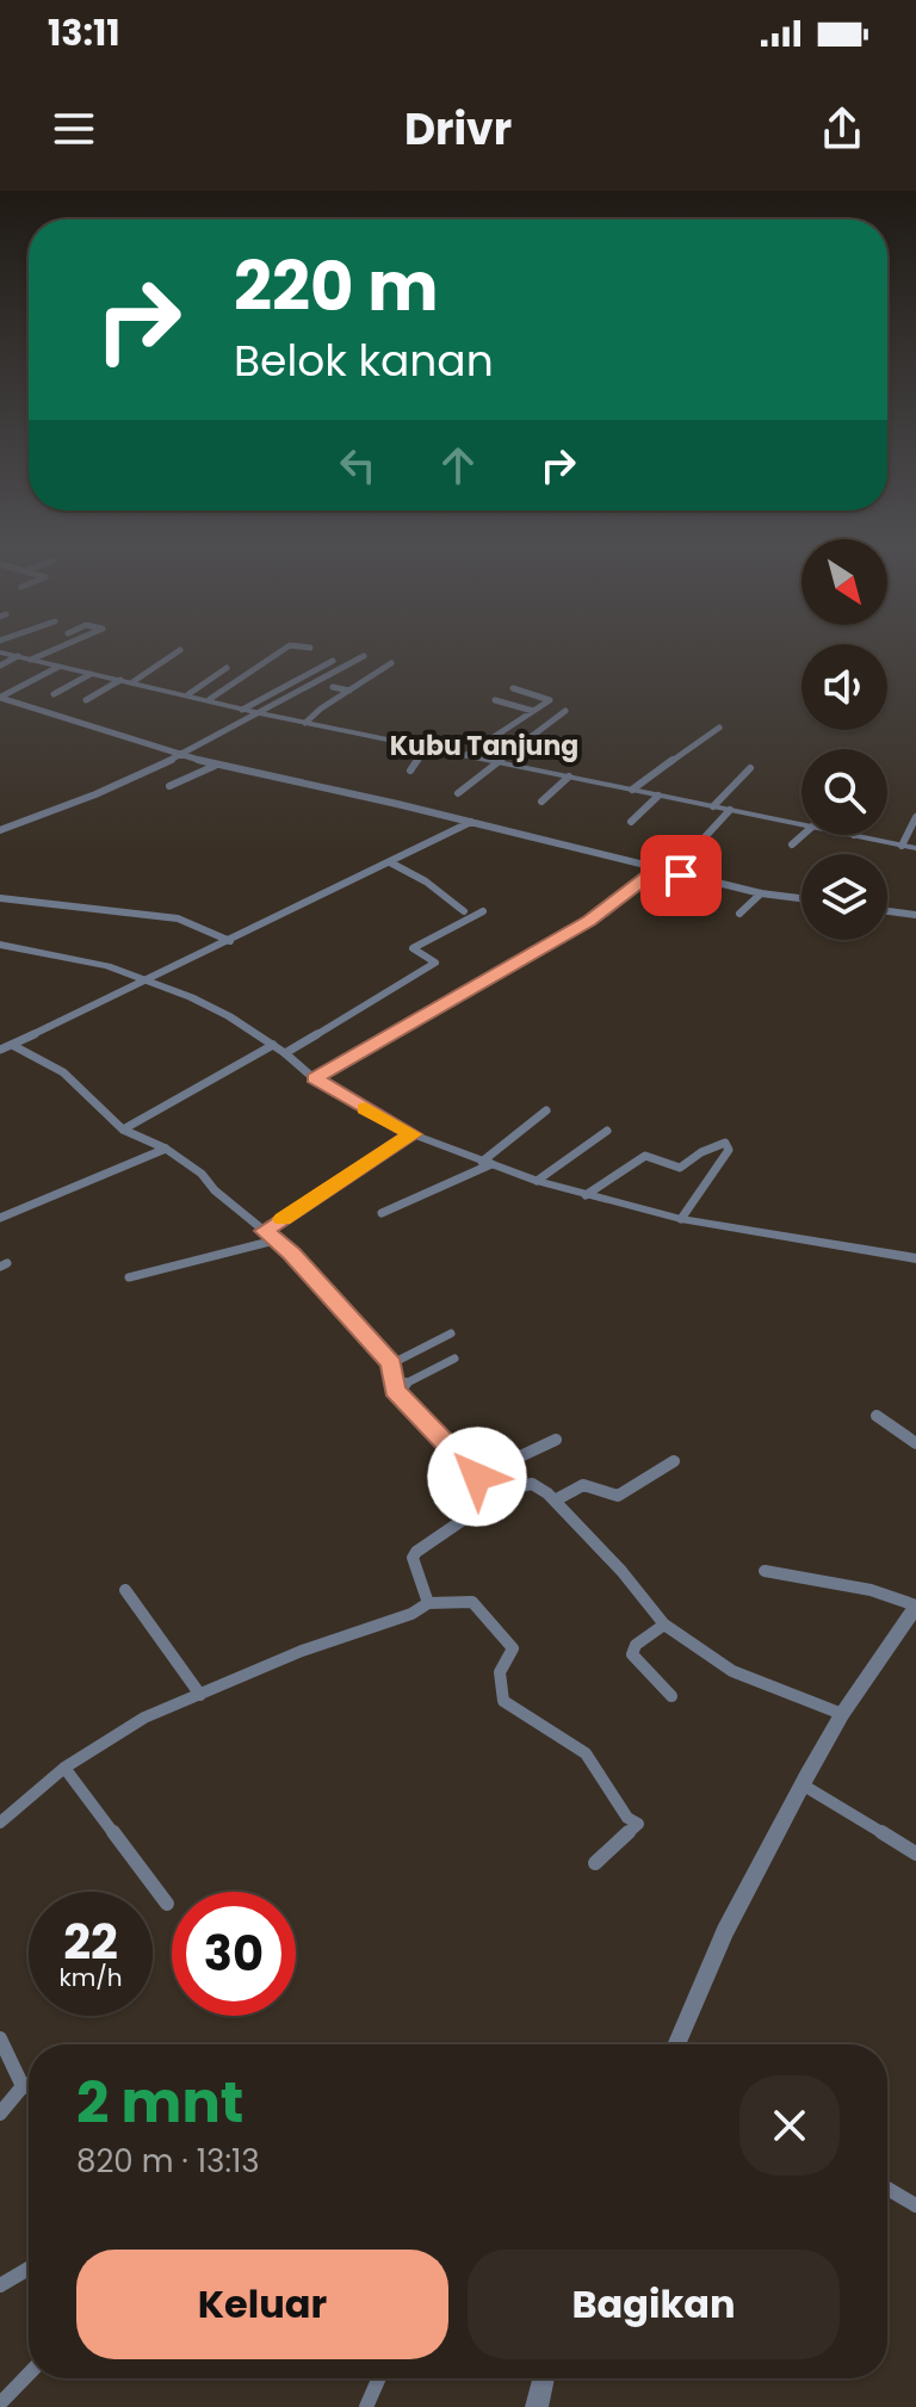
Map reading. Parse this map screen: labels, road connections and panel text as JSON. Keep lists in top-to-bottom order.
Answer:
{
  "districts": ["Kubu Tanjung"],
  "north": "bottom right",
  "page": {
    "status": "13:11",
    "header": "Drivr",
    "turn": ["220 m", "Belok kanan"],
    "speed": "22 km/h",
    "limit": "30",
    "heading": ["2 mnt", "820 m · 13:13"],
    "buttons": ["Keluar", "Bagikan"]
  }
}
